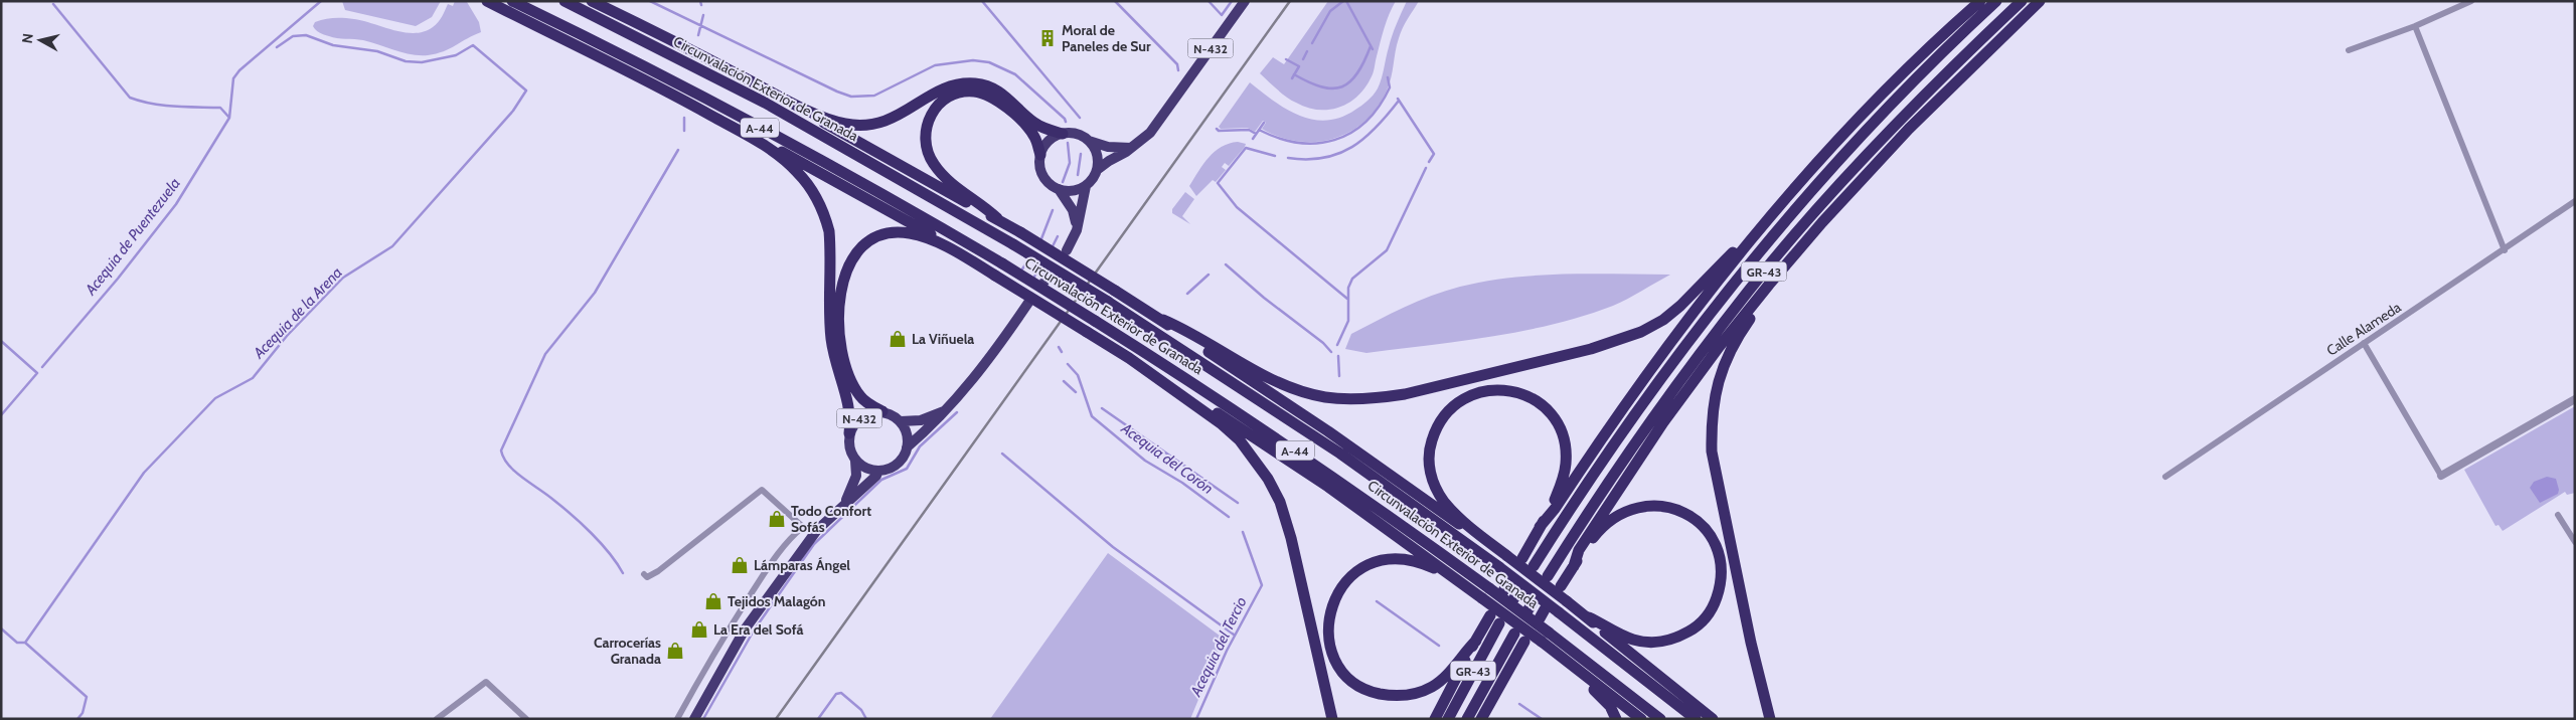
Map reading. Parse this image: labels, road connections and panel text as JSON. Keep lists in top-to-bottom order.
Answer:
{
  "streets": {
    "highway": [
      "N-432",
      "Circunvalación Exterior de Granada",
      "A-44",
      "GR-43"
    ],
    "street": ["Calle Alameda"]
  },
  "water": [
    "Acequia de Puentezuela",
    "Acequia de la Arena",
    "Acequia del Corón",
    "Acequia del Tercio"
  ],
  "places": {
    "building": ["Moral de Paneles de Sur"],
    "shop": [
      "La Viñuela",
      "Todo Confort Sofás",
      "Lámparas Ángel",
      "Tejidos Malagón",
      "La Era del Sofá",
      "Carrocerías Granada"
    ]
  },
  "north": "left"
}
